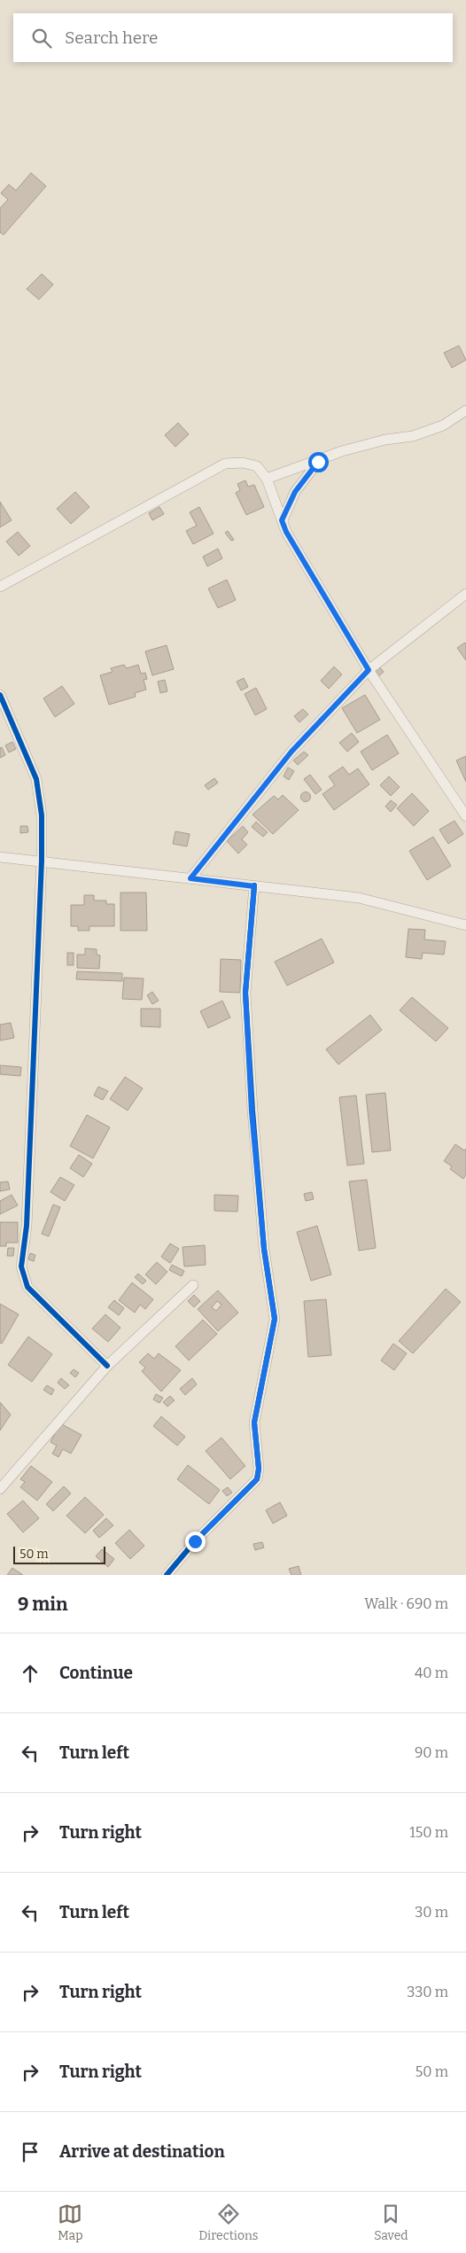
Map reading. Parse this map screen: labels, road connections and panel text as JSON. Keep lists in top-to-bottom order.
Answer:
{
  "scale_bar": "50 m",
  "page": {
    "search": "Search here",
    "scale": "50 m",
    "heading": ["9 min", "Walk · 690 m"],
    "list": [
      ["Continue", "40 m"],
      ["Turn left", "90 m"],
      ["Turn right", "150 m"],
      ["Turn left", "30 m"],
      ["Turn right", "330 m"],
      ["Turn right", "50 m"],
      "Arrive at destination"
    ],
    "nav": ["Map", "Directions", "Saved"]
  }
}
